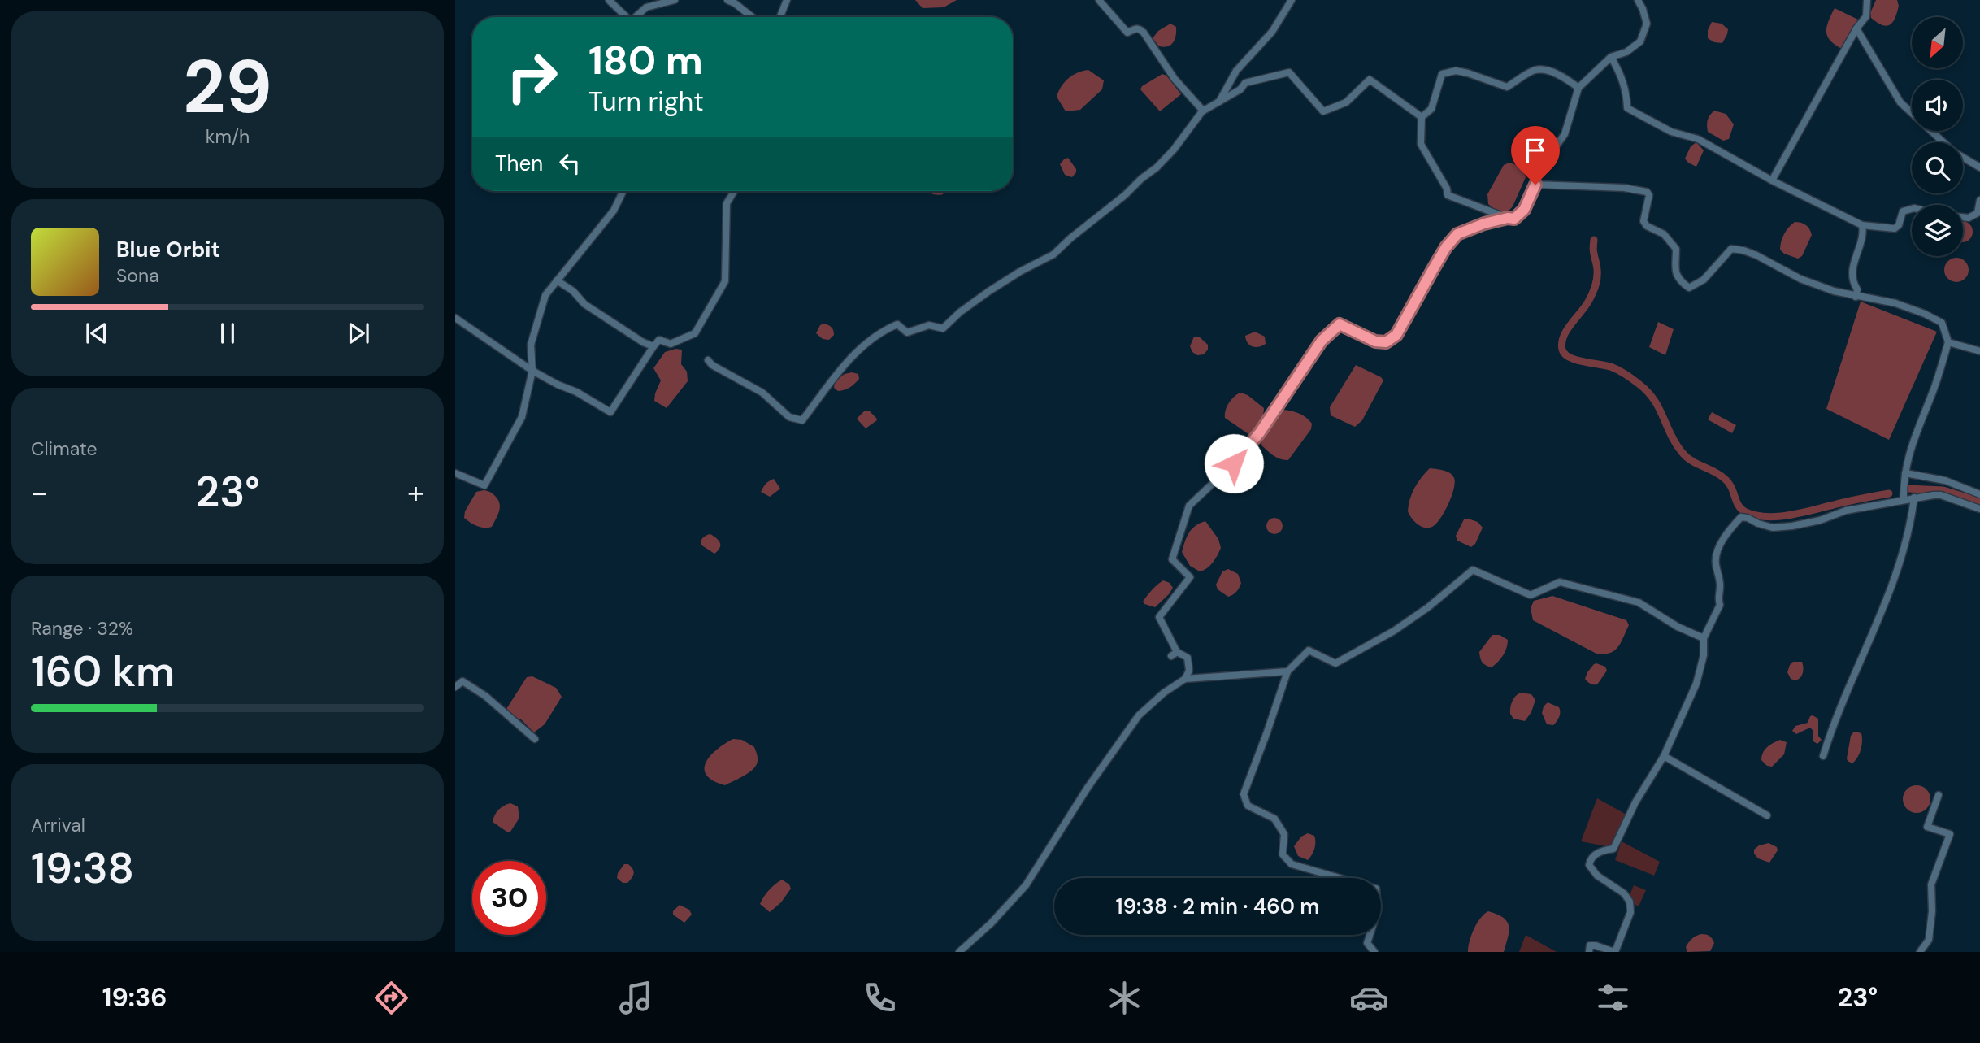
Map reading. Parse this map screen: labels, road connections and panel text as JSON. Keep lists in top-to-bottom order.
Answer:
{
  "north": "bottom left",
  "page": {
    "tile": [
      ["29", "km/h"],
      "Climate",
      ["Range · 32%", "160 km"],
      ["Arrival", "19:38"]
    ],
    "turn": ["180 m", "Turn right"],
    "then": "Then",
    "song": ["Blue Orbit", "Sona"],
    "heat": ["−", "23°", "+"],
    "limit": "30",
    "trip": "19:38 · 2 min · 460 m",
    "tabs": ["19:36", "23°"]
  }
}
